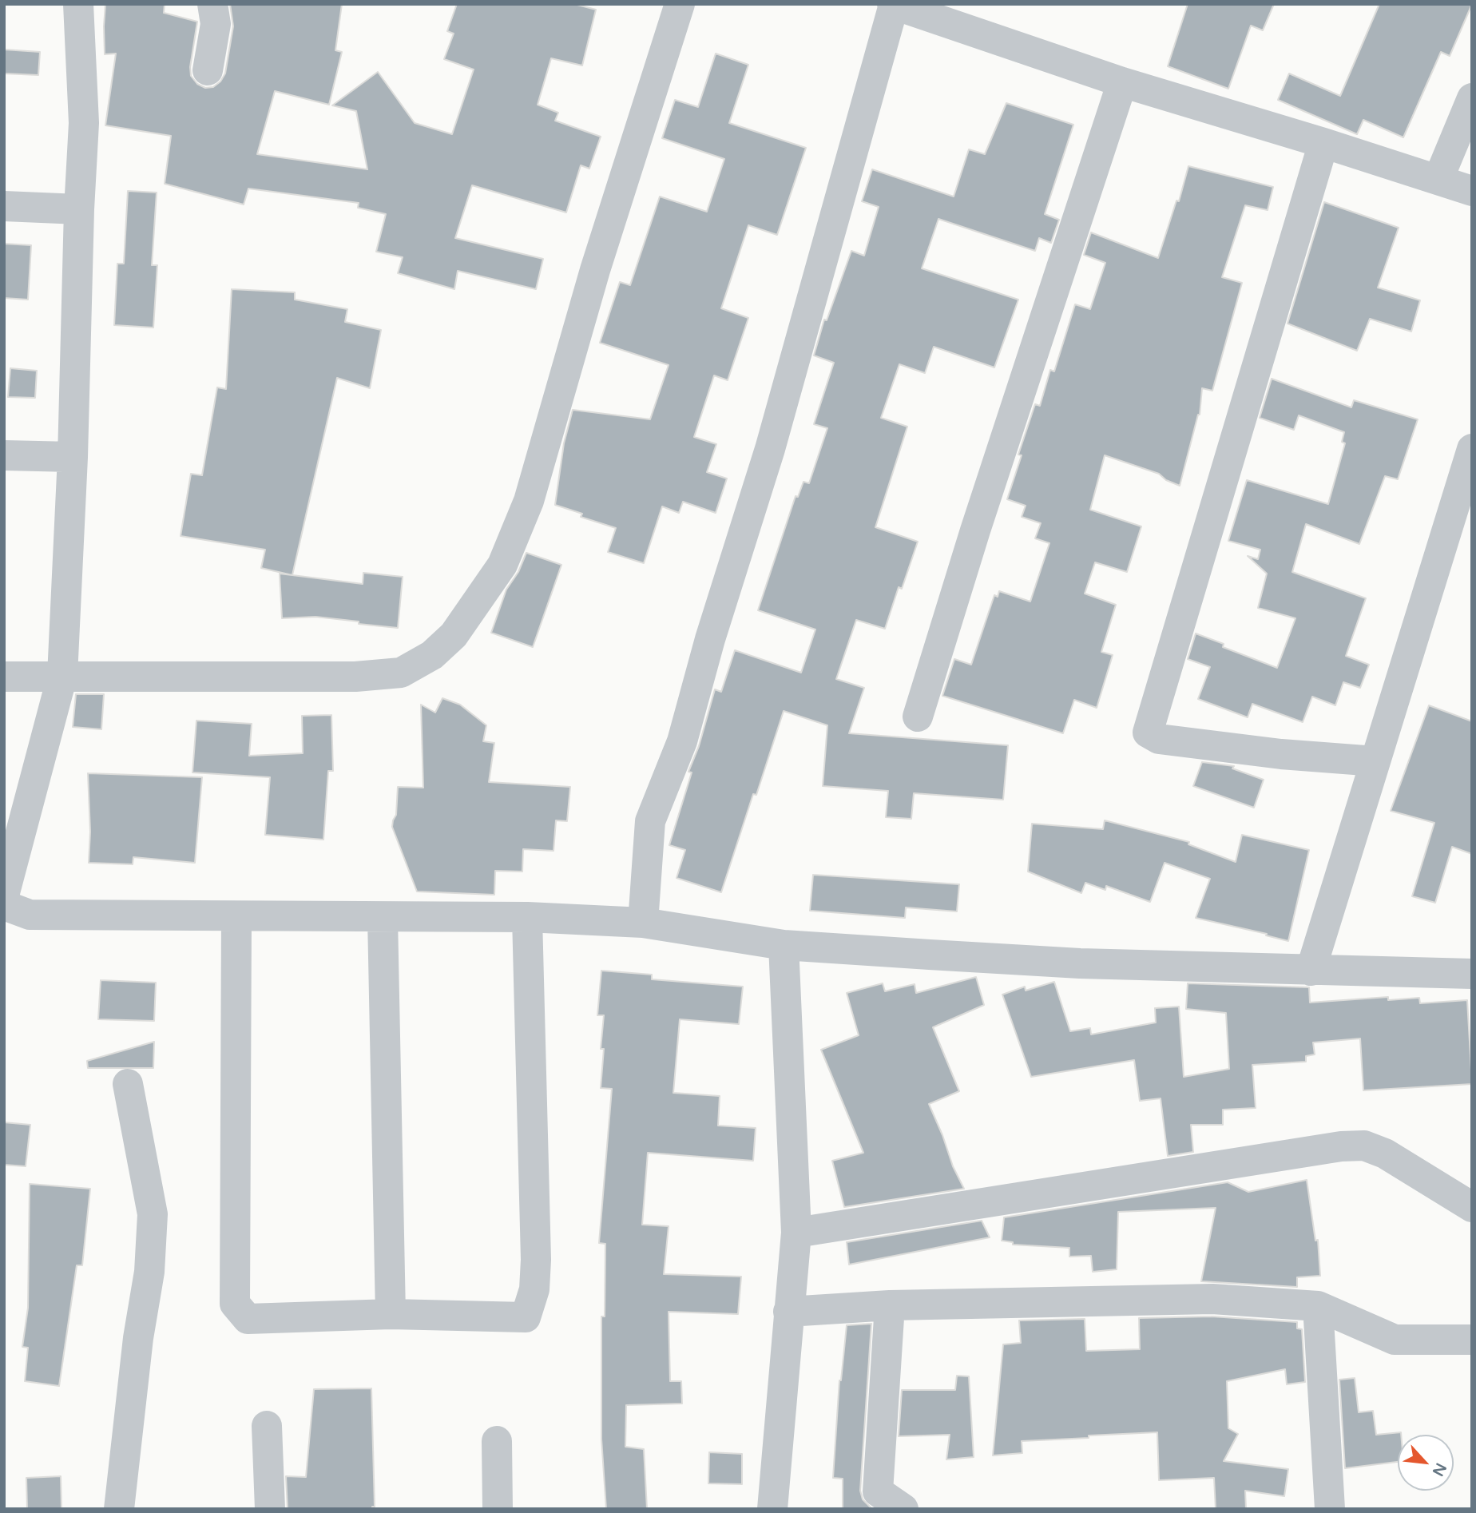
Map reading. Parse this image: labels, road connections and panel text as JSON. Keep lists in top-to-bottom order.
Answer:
{
  "north": "bottom right"
}
